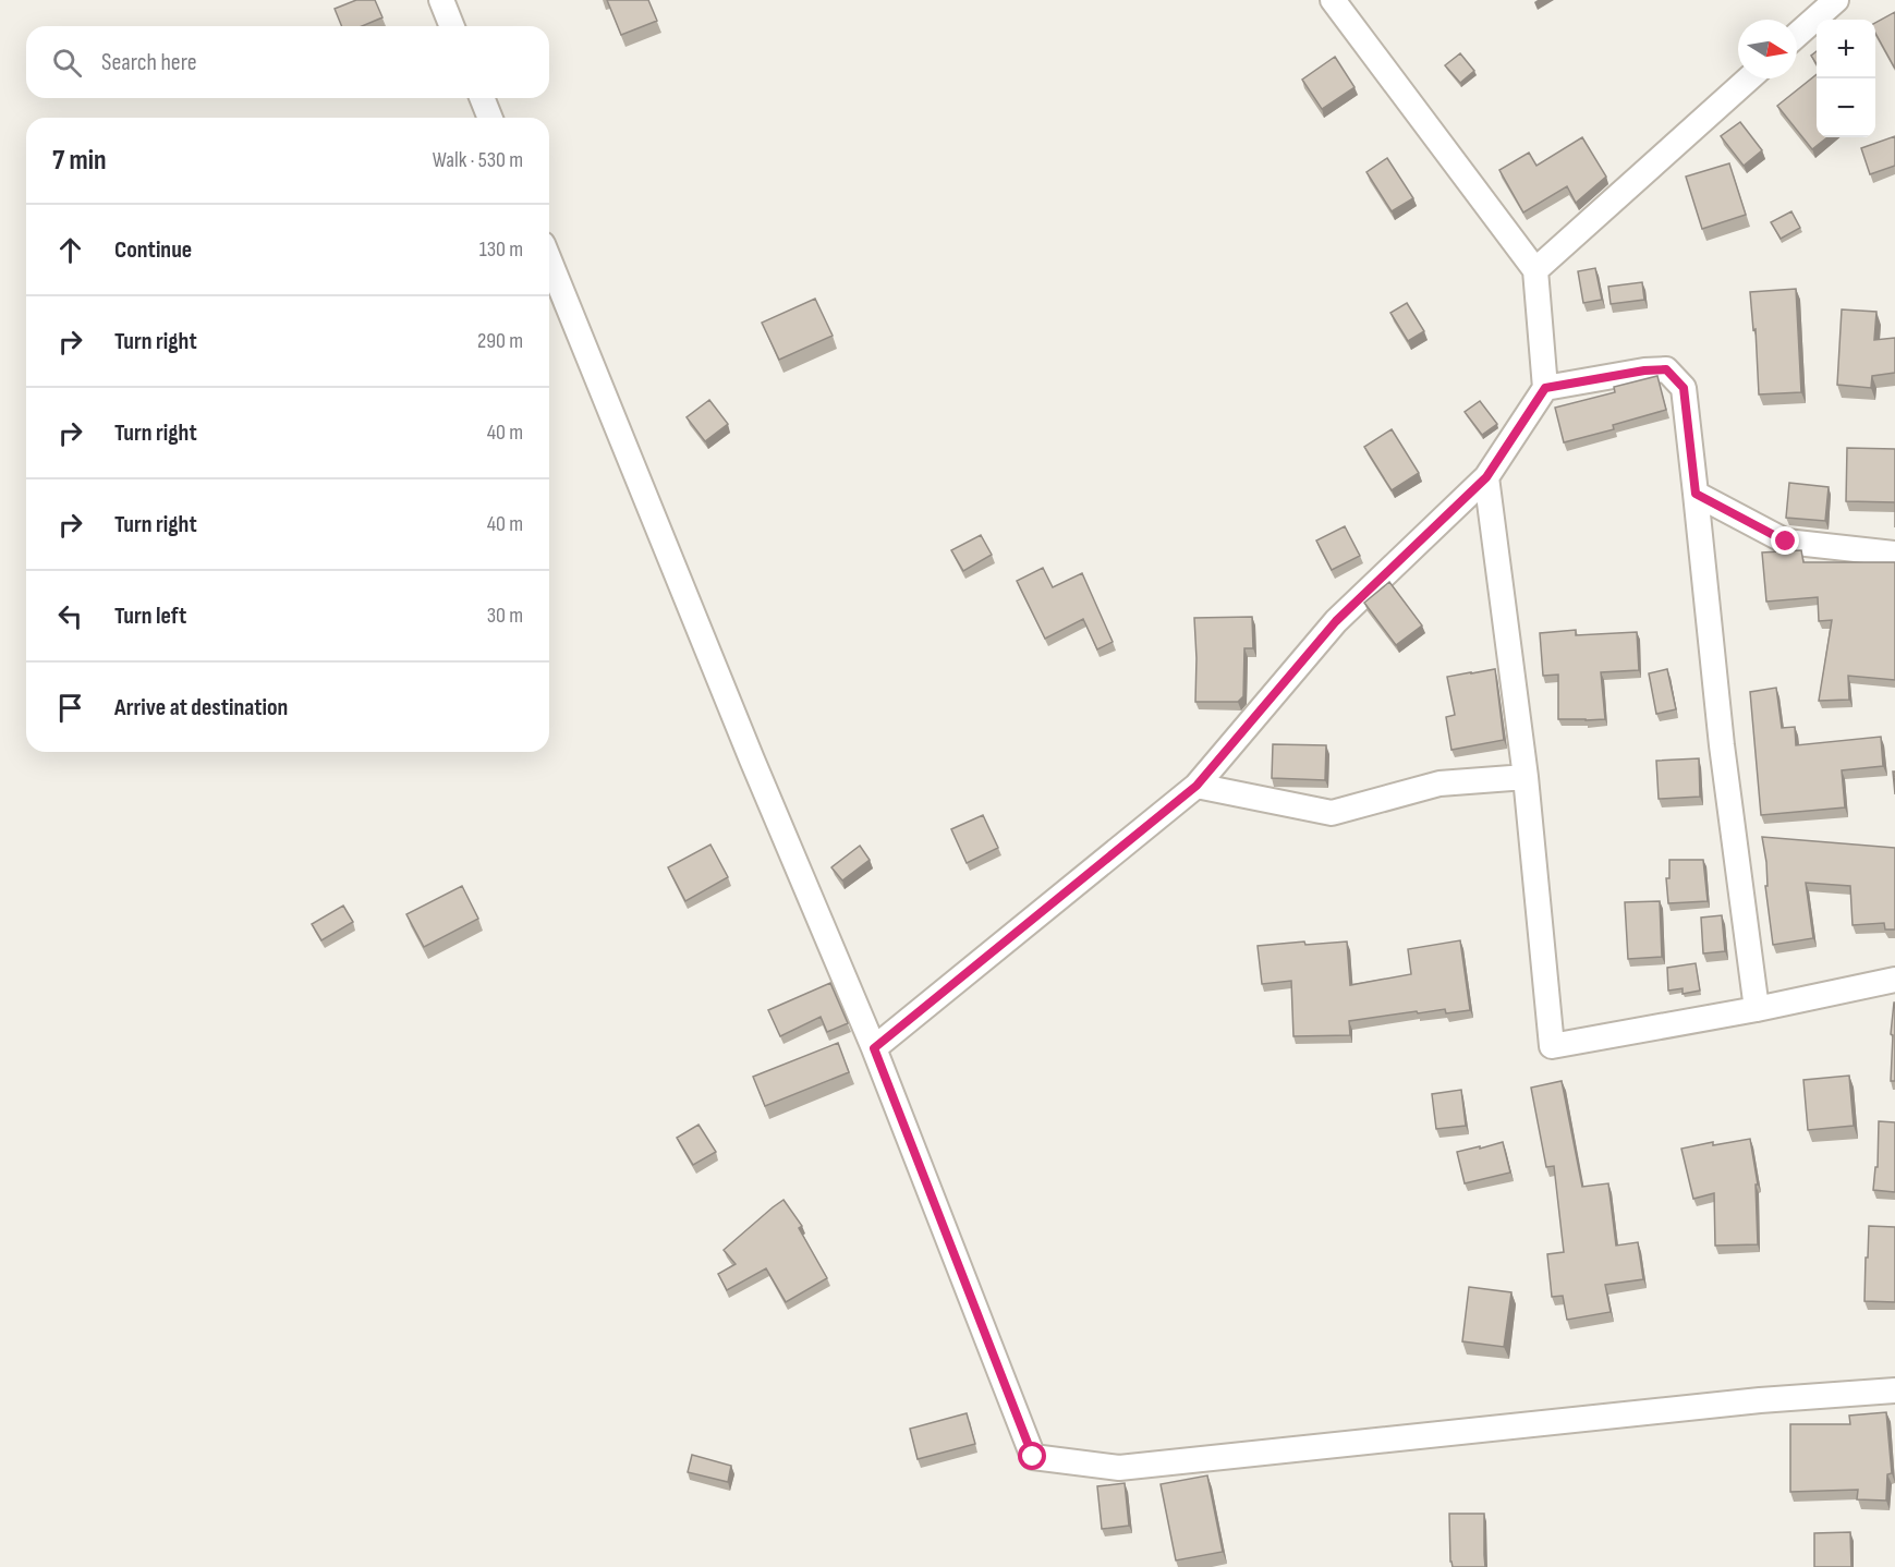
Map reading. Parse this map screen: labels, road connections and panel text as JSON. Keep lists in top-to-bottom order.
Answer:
{
  "north": "right",
  "page": {
    "map_buttons": ["+", "−"],
    "search": "Search here",
    "heading": ["7 min", "Walk · 530 m"],
    "list": [
      ["Continue", "130 m"],
      ["Turn right", "290 m"],
      ["Turn right", "40 m"],
      ["Turn right", "40 m"],
      ["Turn left", "30 m"],
      "Arrive at destination"
    ]
  }
}
